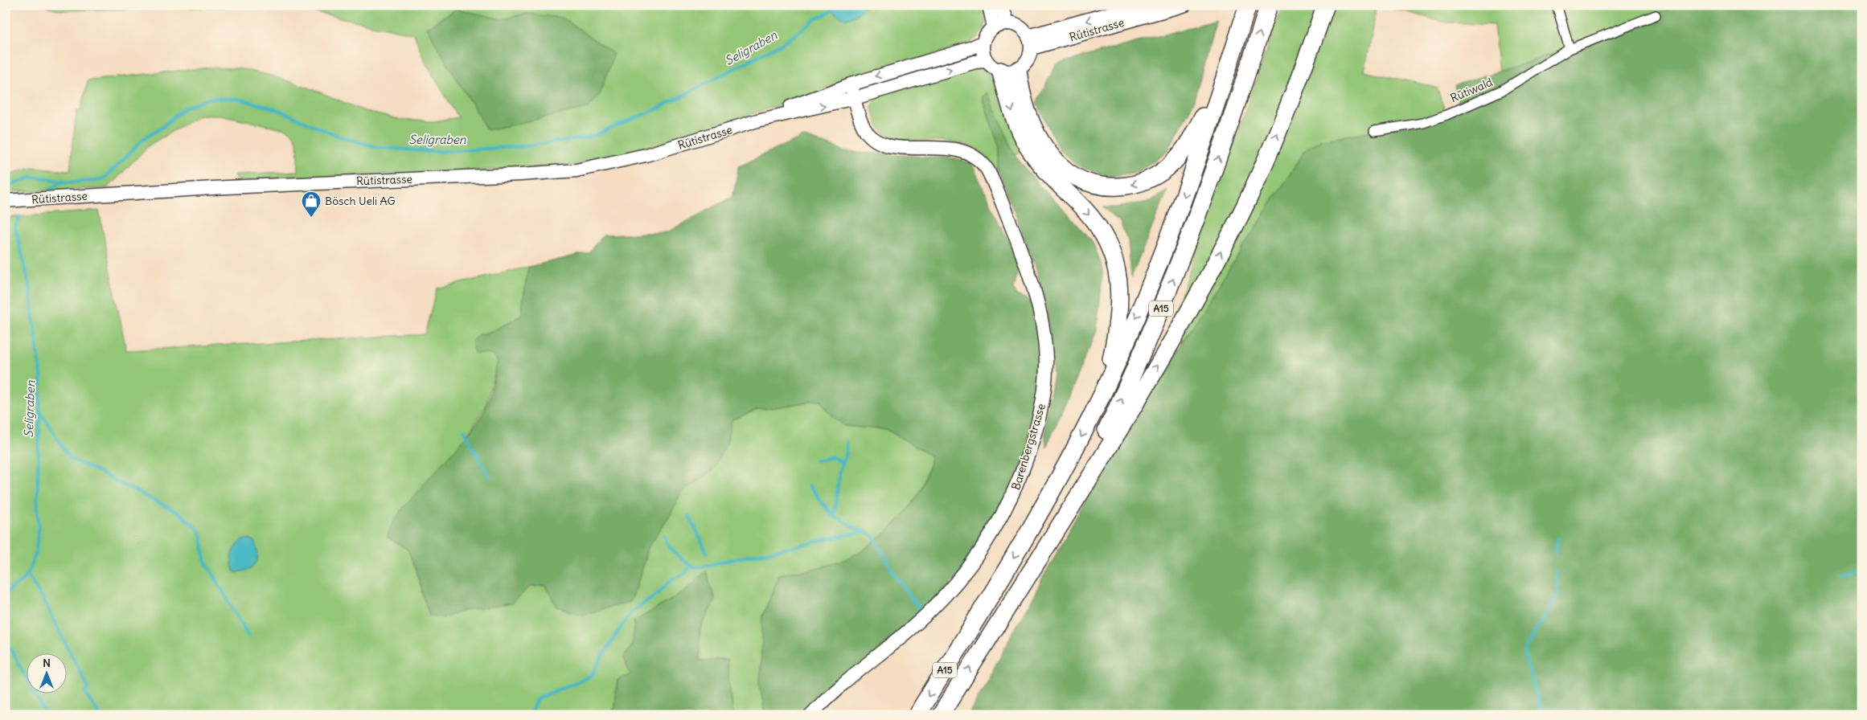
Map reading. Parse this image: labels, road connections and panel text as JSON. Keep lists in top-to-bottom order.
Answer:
{
  "streets": {
    "highway": ["A15"],
    "main road": ["Rütistrasse", "Barenbergstrasse"],
    "street": ["Rütiwald"]
  },
  "crossings": [
    ["Rütistrasse", "Barenbergstrasse"]
  ],
  "water": ["Seligraben"],
  "places": {
    "shop": ["Bösch Ueli AG"]
  },
  "north": "top"
}
